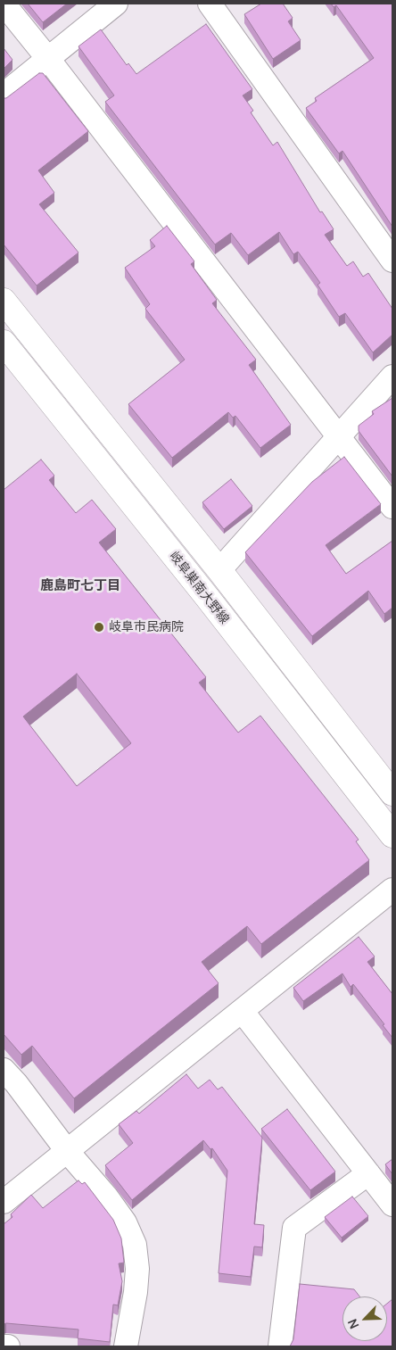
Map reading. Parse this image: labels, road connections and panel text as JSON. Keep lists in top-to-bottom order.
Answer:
{
  "streets": {
    "main road": ["岐阜巣南大野線"]
  },
  "districts": ["鹿島町七丁目"],
  "places": ["岐阜市民病院"],
  "north": "bottom left"
}
